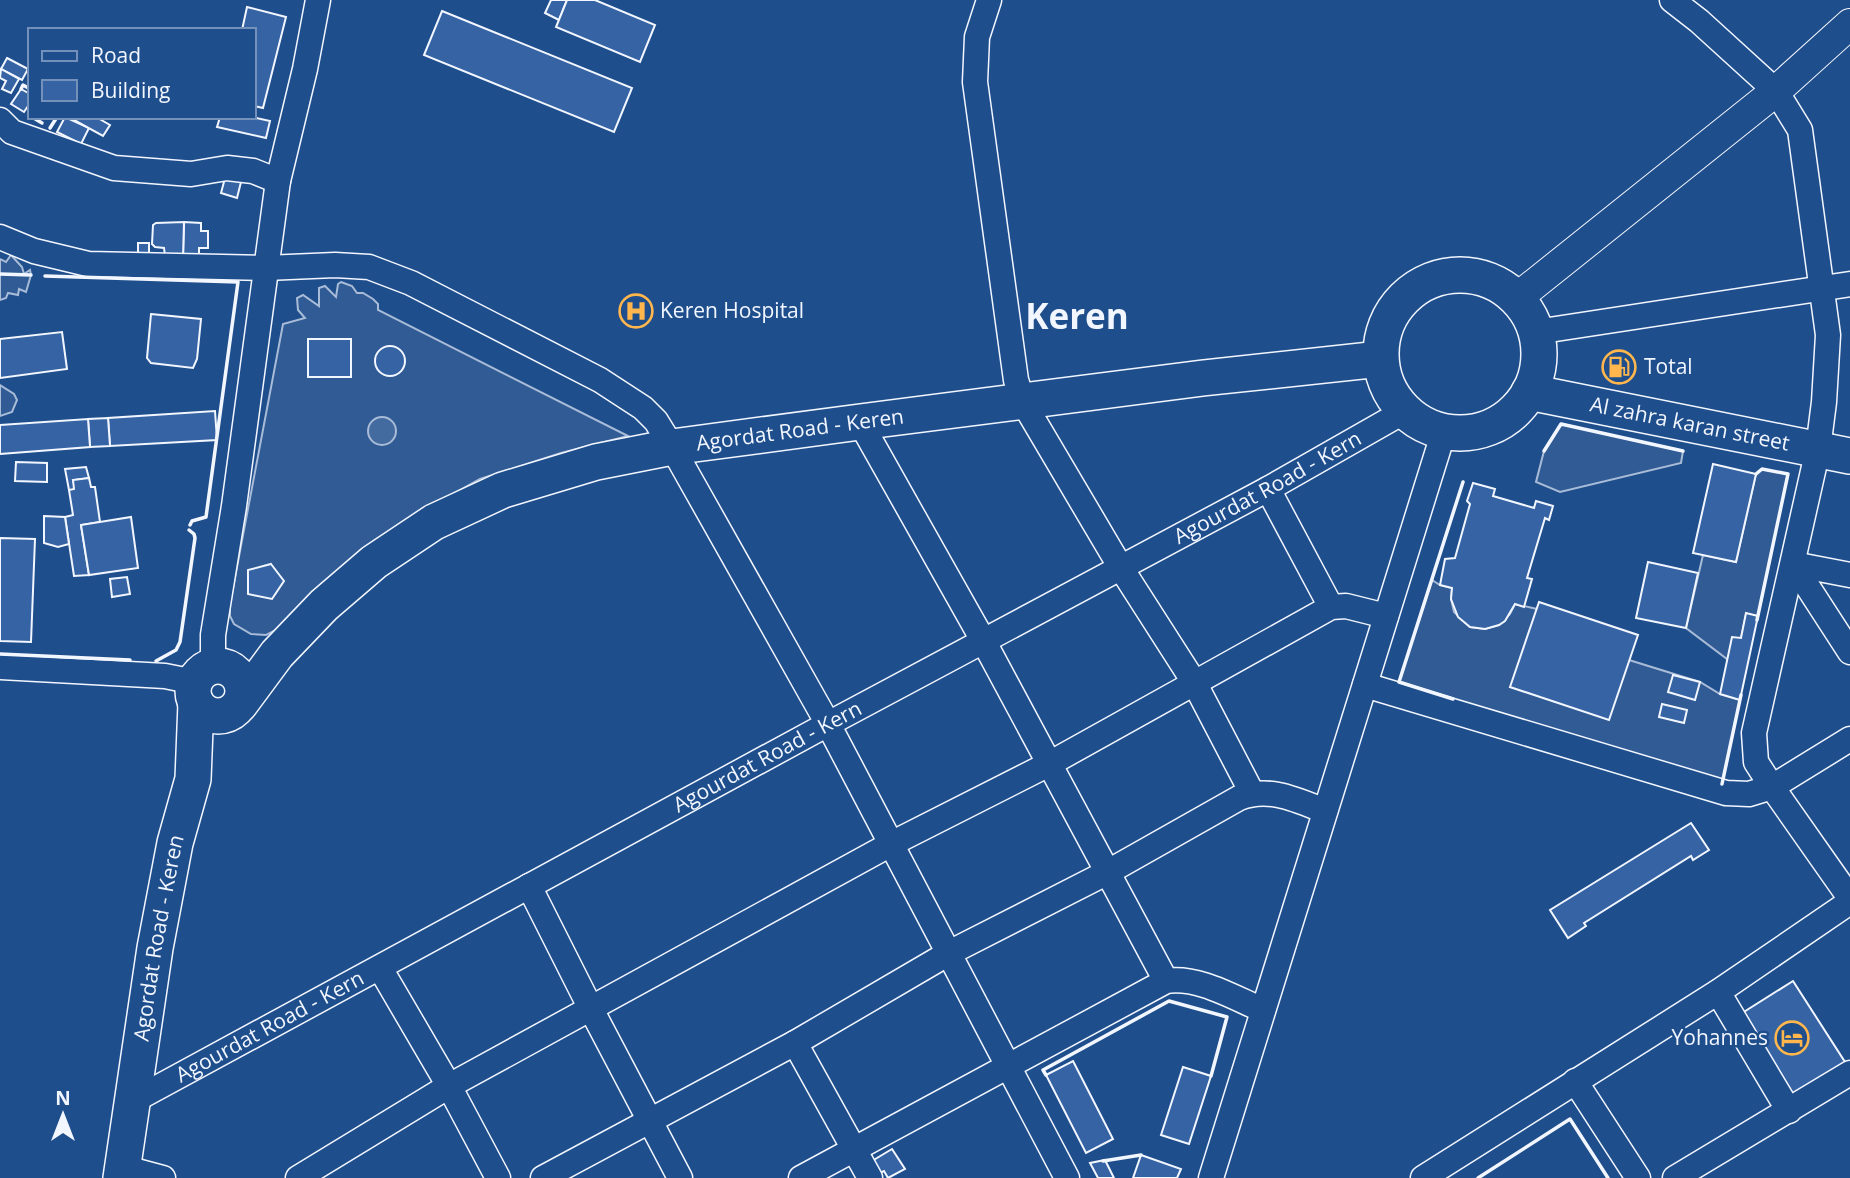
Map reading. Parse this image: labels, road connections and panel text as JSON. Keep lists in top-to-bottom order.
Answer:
{
  "streets": {
    "highway": ["Al zahra karan street", "Agordat Road - Keren"],
    "street": ["Agourdat Road - Kern"]
  },
  "crossings": [
    ["Al zahra karan street", "Agordat Road - Keren"],
    ["Al zahra karan street", "Agourdat Road - Kern"],
    ["Agordat Road - Keren", "Agourdat Road - Kern"]
  ],
  "districts": ["Keren"],
  "places": {
    "hospital": ["Keren Hospital"],
    "fuel station": ["Total"],
    "hotel": ["Yohannes"]
  },
  "legend": ["Road", "Building"],
  "north": "top"
}
